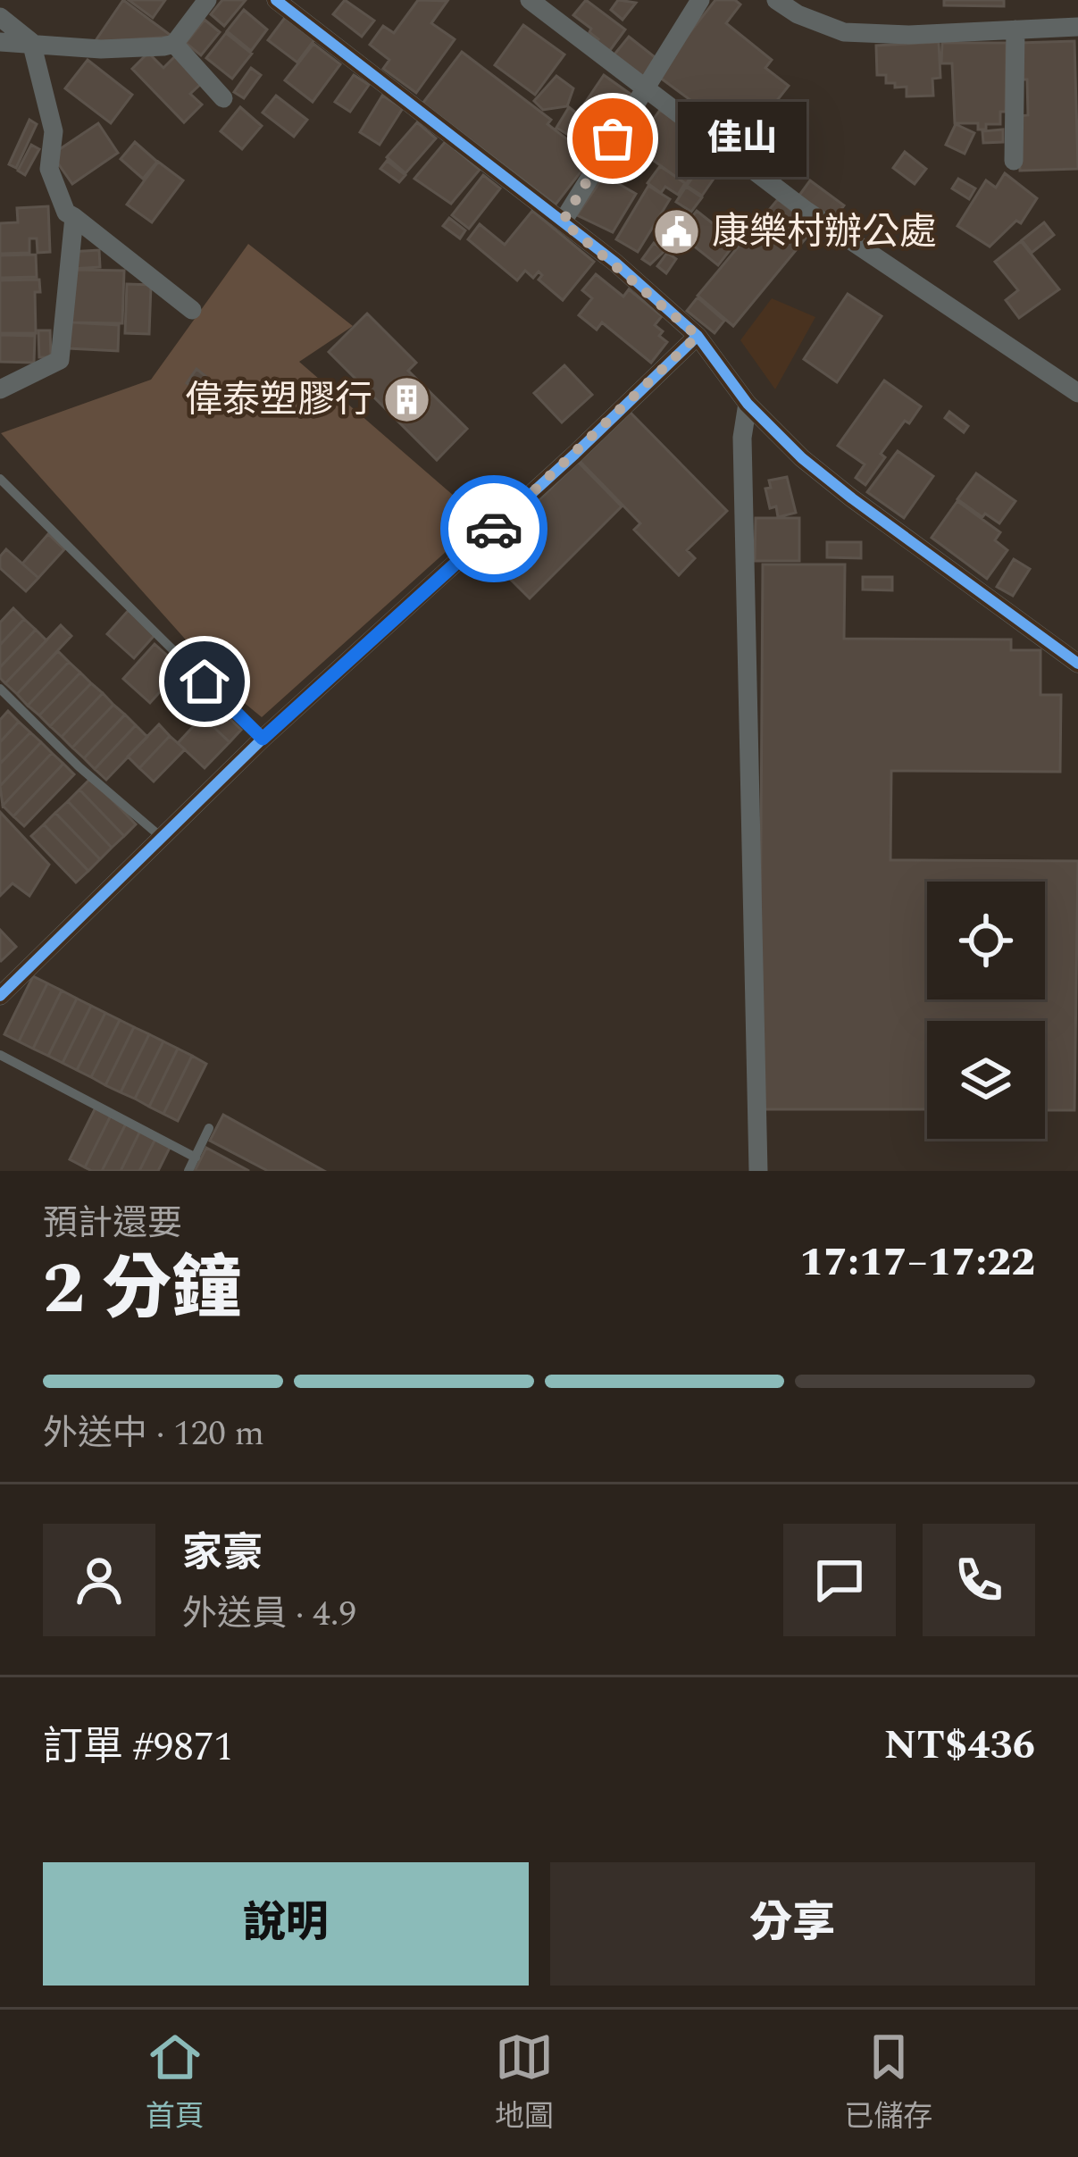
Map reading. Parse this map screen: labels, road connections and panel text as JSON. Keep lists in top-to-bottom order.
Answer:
{
  "places": {
    "other": ["佳山"],
    "public building": ["康樂村辦公處"],
    "building": ["偉泰塑膠行"]
  },
  "page": {
    "bubble": "佳山",
    "heading": ["2 分鐘", "預計還要", "17:17–17:22"],
    "panel": [
      "家豪",
      "外送員 · 4.9",
      "訂單 #9871",
      "NT$436"
    ],
    "bar": "外送中 · 120 m",
    "buttons": ["說明", "分享"],
    "tabs": ["首頁", "地圖", "已儲存"]
  }
}
